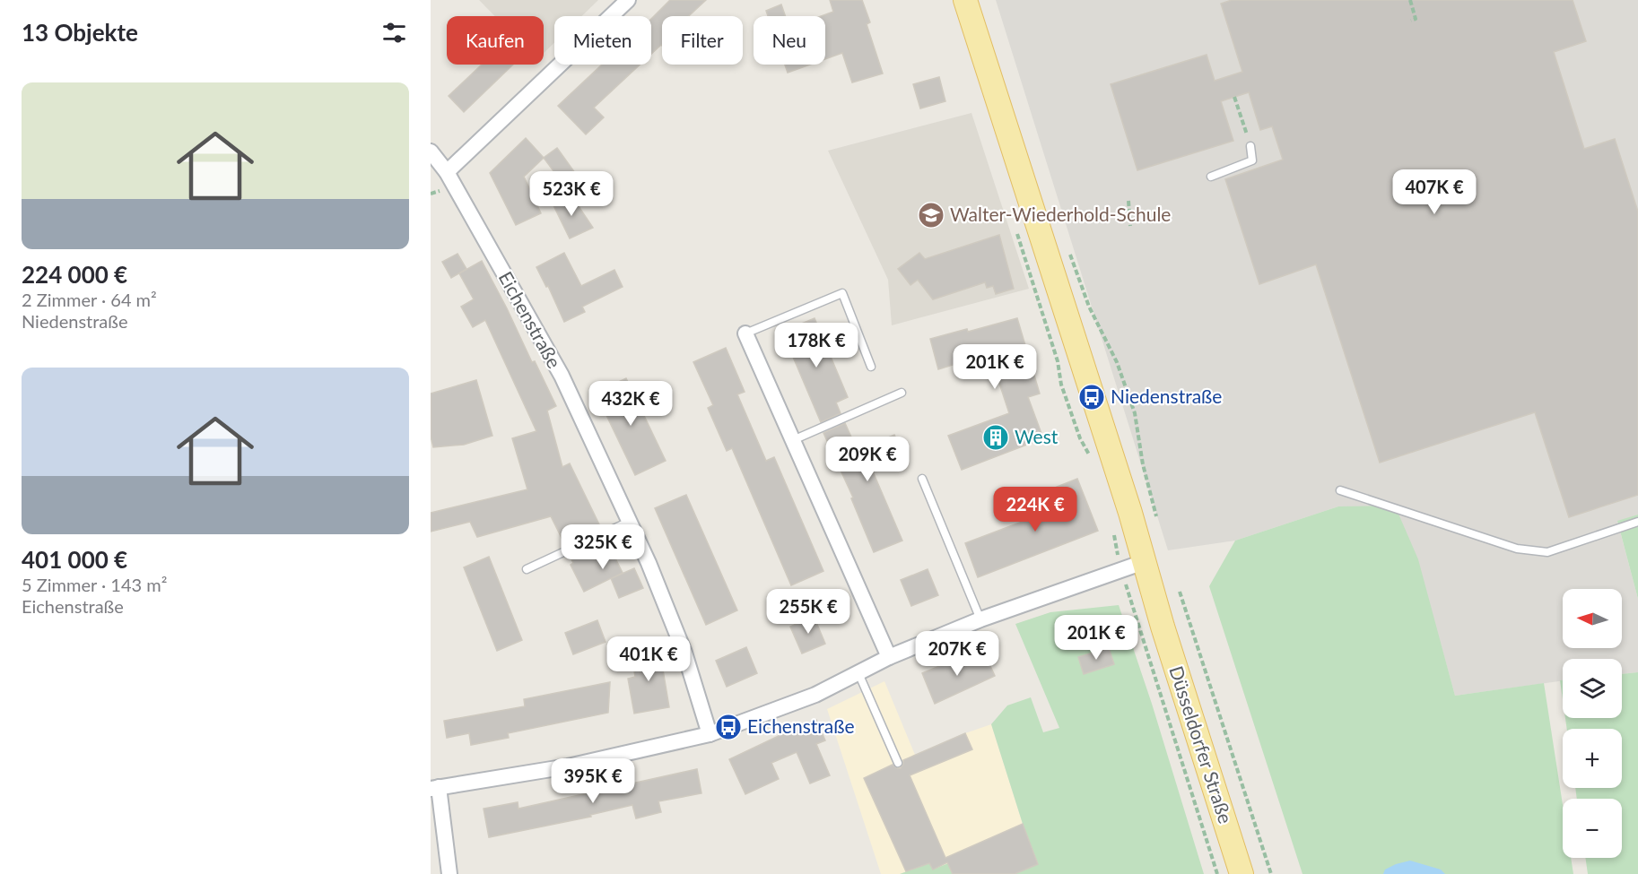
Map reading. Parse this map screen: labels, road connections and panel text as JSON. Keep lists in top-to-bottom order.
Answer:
{
  "streets": {
    "main road": ["Düsseldorfer Straße"],
    "street": ["Eichenstraße"]
  },
  "places": {
    "school or university": ["Walter-Wiederhold-Schule"],
    "bus stop": ["Niedenstraße", "Eichenstraße"],
    "building": ["West"]
  },
  "north": "left",
  "page": {
    "heading": "13 Objekte",
    "chip": [
      "Kaufen",
      "Mieten",
      "Filter",
      "Neu"
    ],
    "list": [
      {
        "name": "224 000 €",
        "note": "2 Zimmer · 64 m² · Niedenstraße"
      },
      {
        "name": "401 000 €",
        "note": "5 Zimmer · 143 m² · Eichenstraße"
      }
    ],
    "price": [
      "407K €",
      "523K €",
      "178K €",
      "201K €",
      "432K €",
      "209K €",
      "224K €",
      "325K €",
      "255K €",
      "201K €",
      "207K €",
      "401K €",
      "395K €"
    ],
    "map_buttons": ["+", "−"]
  }
}
